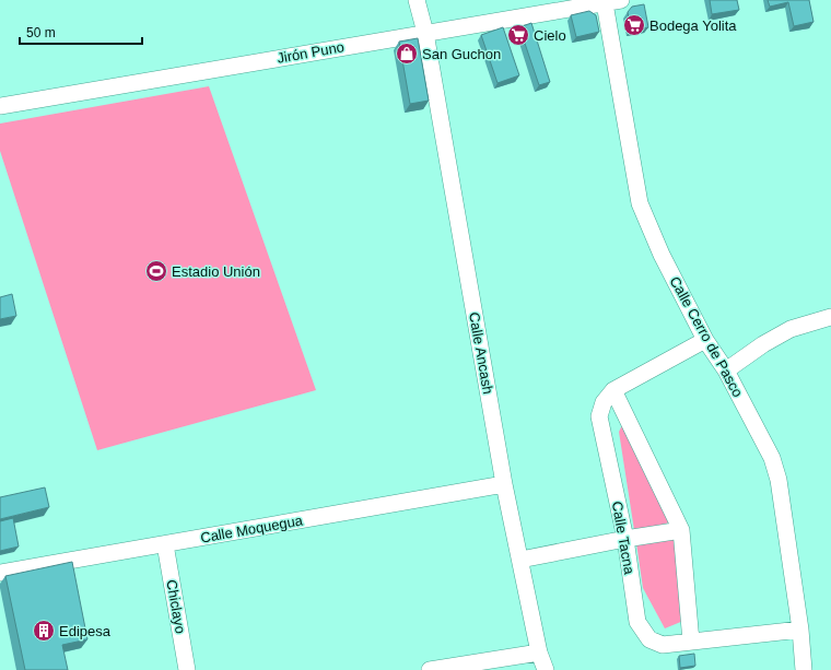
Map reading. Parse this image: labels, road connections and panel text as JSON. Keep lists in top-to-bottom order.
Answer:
{
  "streets": {
    "street": [
      "Jirón Puno",
      "Calle Cerro de Pasco",
      "Calle Ancash",
      "Calle Moquegua",
      "Calle Tacna",
      "Chiclayo"
    ]
  },
  "crossings": [
    ["Jirón Puno", "Calle Cerro de Pasco"],
    ["Jirón Puno", "Calle Ancash"],
    ["Calle Cerro de Pasco", "Calle Tacna"],
    ["Calle Ancash", "Calle Moquegua"],
    ["Calle Moquegua", "Chiclayo"]
  ],
  "places": {
    "supermarket": ["Bodega Yolita", "Cielo"],
    "shop": ["San Guchon"],
    "sports": ["Estadio Unión"],
    "building": ["Edipesa"]
  },
  "scale_bar": "50 m"
}
